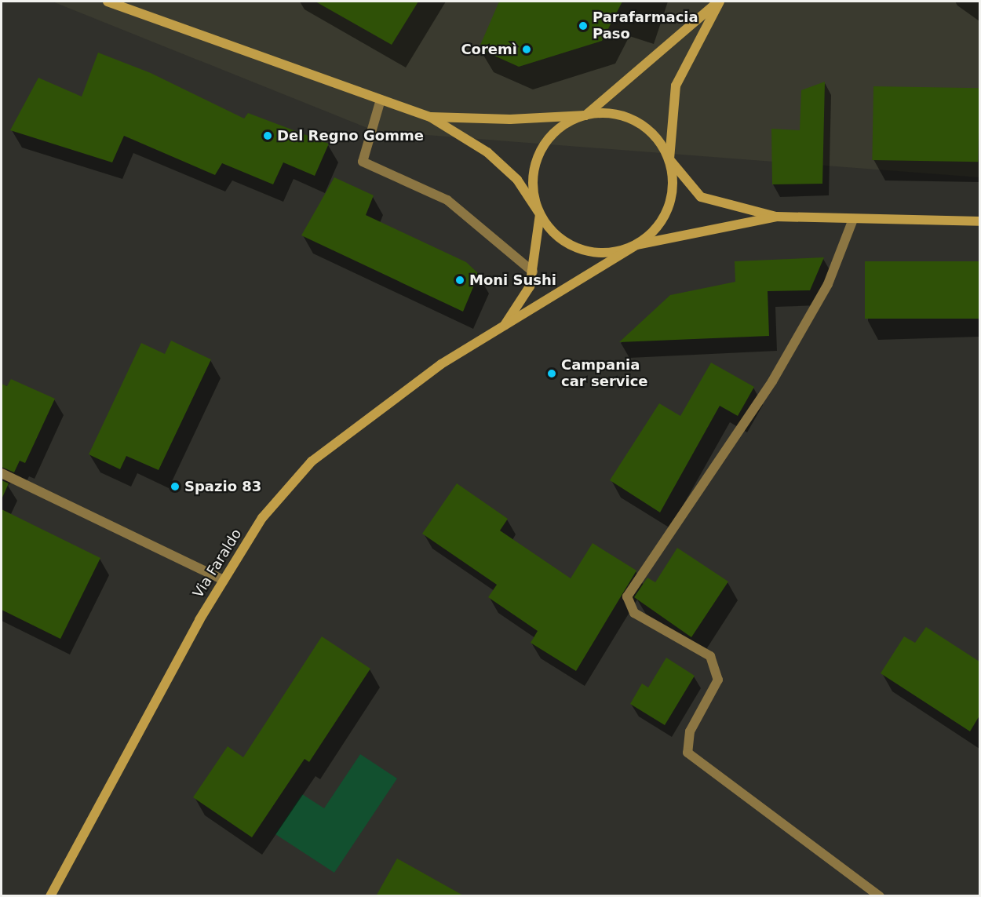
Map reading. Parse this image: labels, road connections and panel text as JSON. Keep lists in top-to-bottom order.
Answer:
{
  "streets": {
    "main road": ["Via Faraldo"]
  },
  "places": [
    "Parafarmacia Paso",
    "Coremì",
    "Del Regno Gomme",
    "Moni Sushi",
    "Campania car service",
    "Spazio 83"
  ]
}
